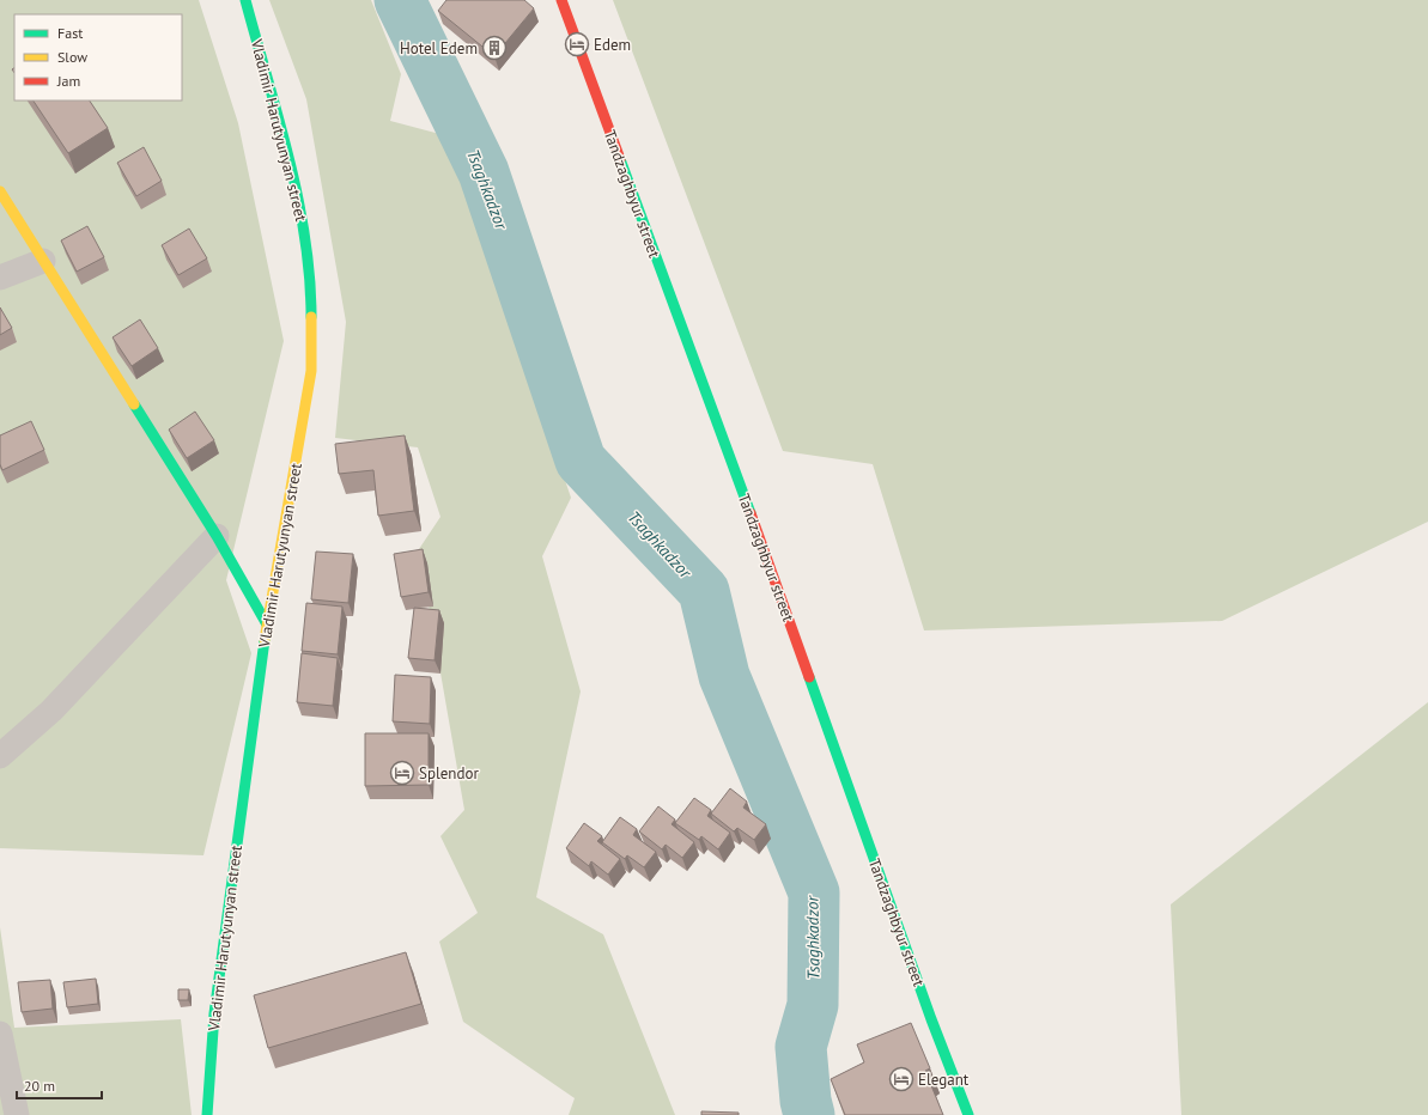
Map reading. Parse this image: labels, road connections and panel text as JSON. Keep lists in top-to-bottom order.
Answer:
{
  "streets": {
    "main road": ["Vladimir Harutyunyan street", "Tandzaghbyur street"]
  },
  "water": ["Tsaghkadzor"],
  "places": {
    "hotel": ["Edem", "Splendor", "Elegant"],
    "building": ["Hotel Edem"]
  },
  "legend": ["Fast", "Slow", "Jam"],
  "scale_bar": "20 m"
}
